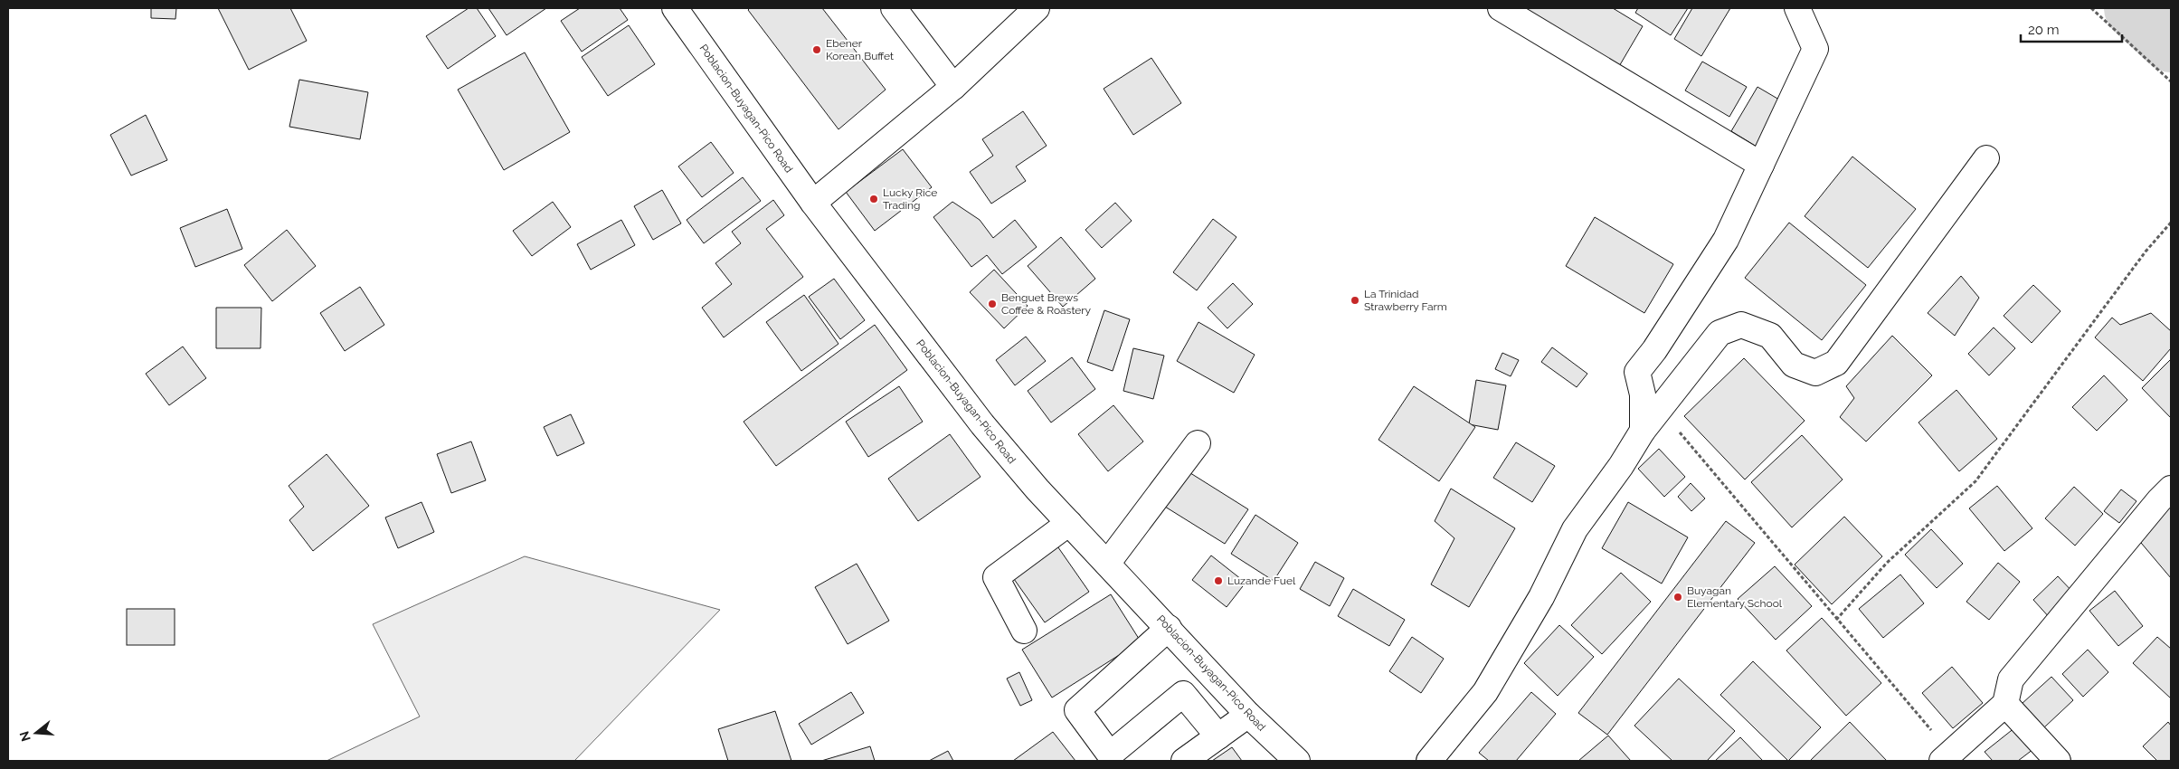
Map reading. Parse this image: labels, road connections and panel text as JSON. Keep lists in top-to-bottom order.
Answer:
{
  "streets": {
    "street": ["Poblacion-Buyagan-Pico Road"]
  },
  "places": [
    "Ebener Korean Buffet",
    "Lucky Rice Trading",
    "La Trinidad Strawberry Farm",
    "Benguet Brews Coffee & Roastery",
    "Luzande Fuel",
    "Buyagan Elementary School"
  ],
  "scale_bar": "20 m",
  "north": "left"
}
